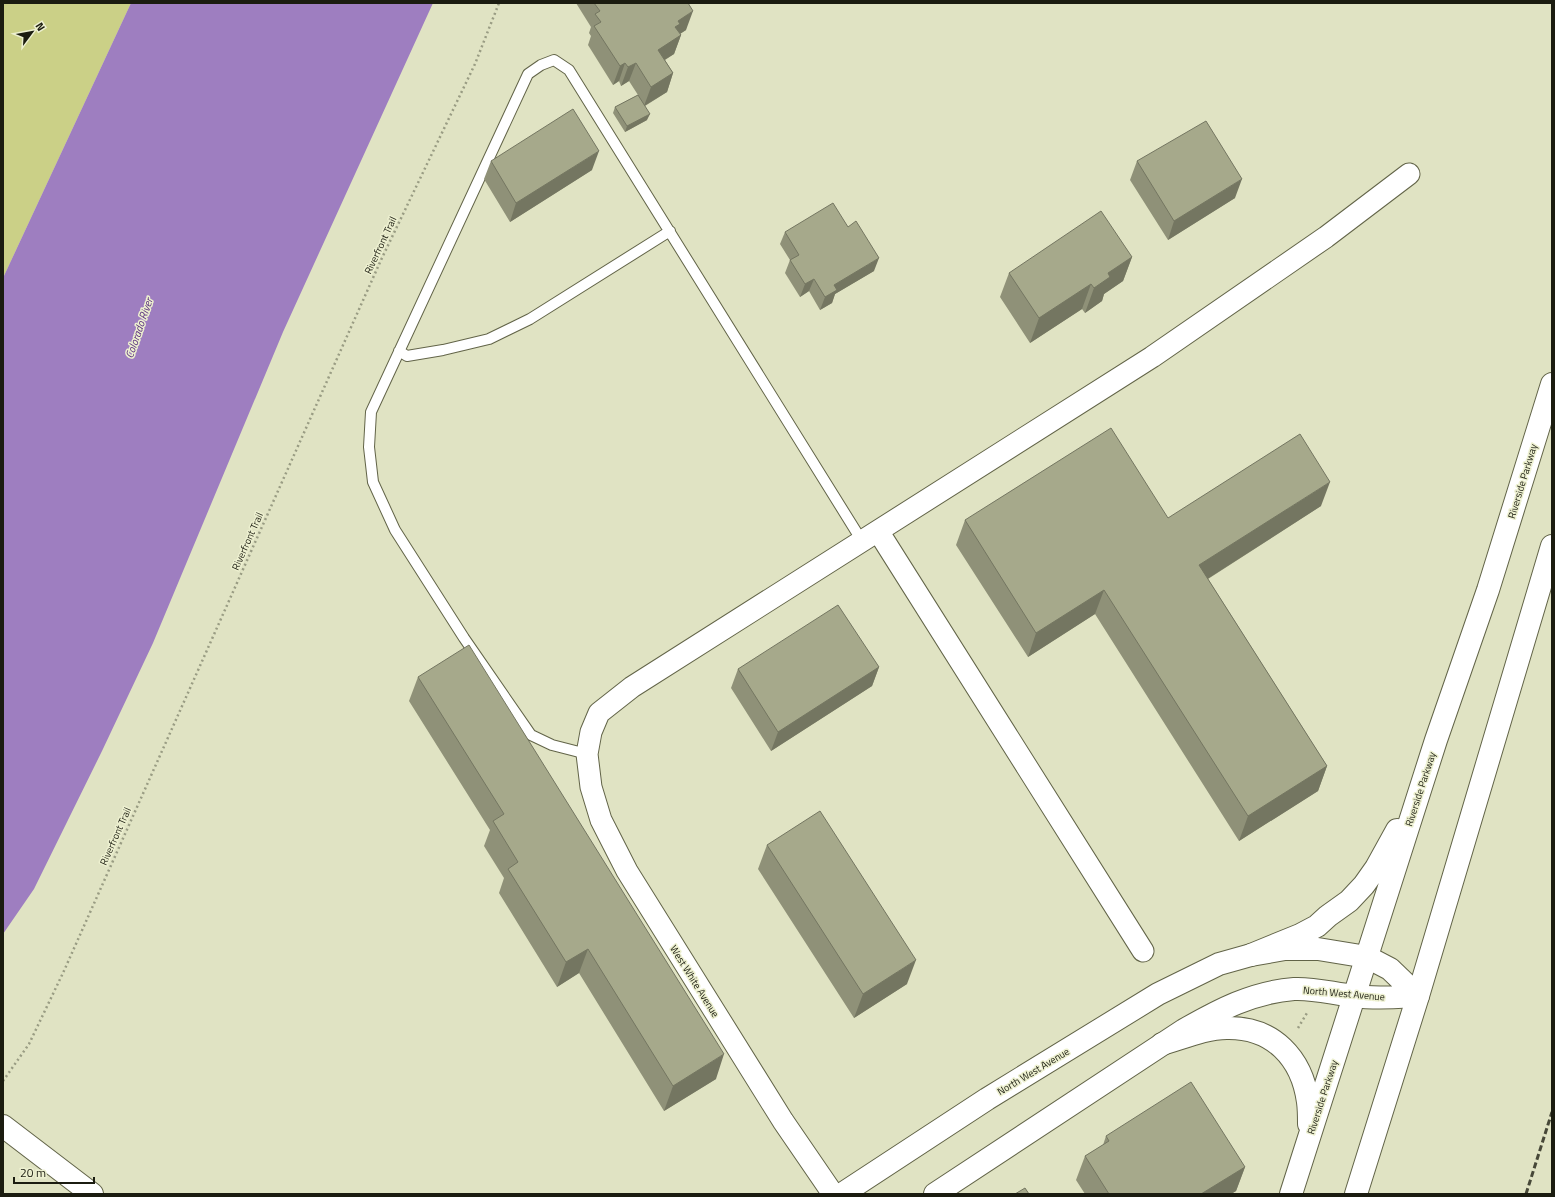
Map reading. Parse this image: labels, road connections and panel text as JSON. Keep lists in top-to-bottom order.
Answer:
{
  "streets": {
    "main road": ["Riverside Parkway", "North West Avenue"],
    "street": ["West White Avenue"],
    "path": ["Riverfront Trail"]
  },
  "crossings": [
    ["Riverside Parkway", "North West Avenue"]
  ],
  "water": ["Colorado River"],
  "scale_bar": "20 m",
  "north": "top right"
}
